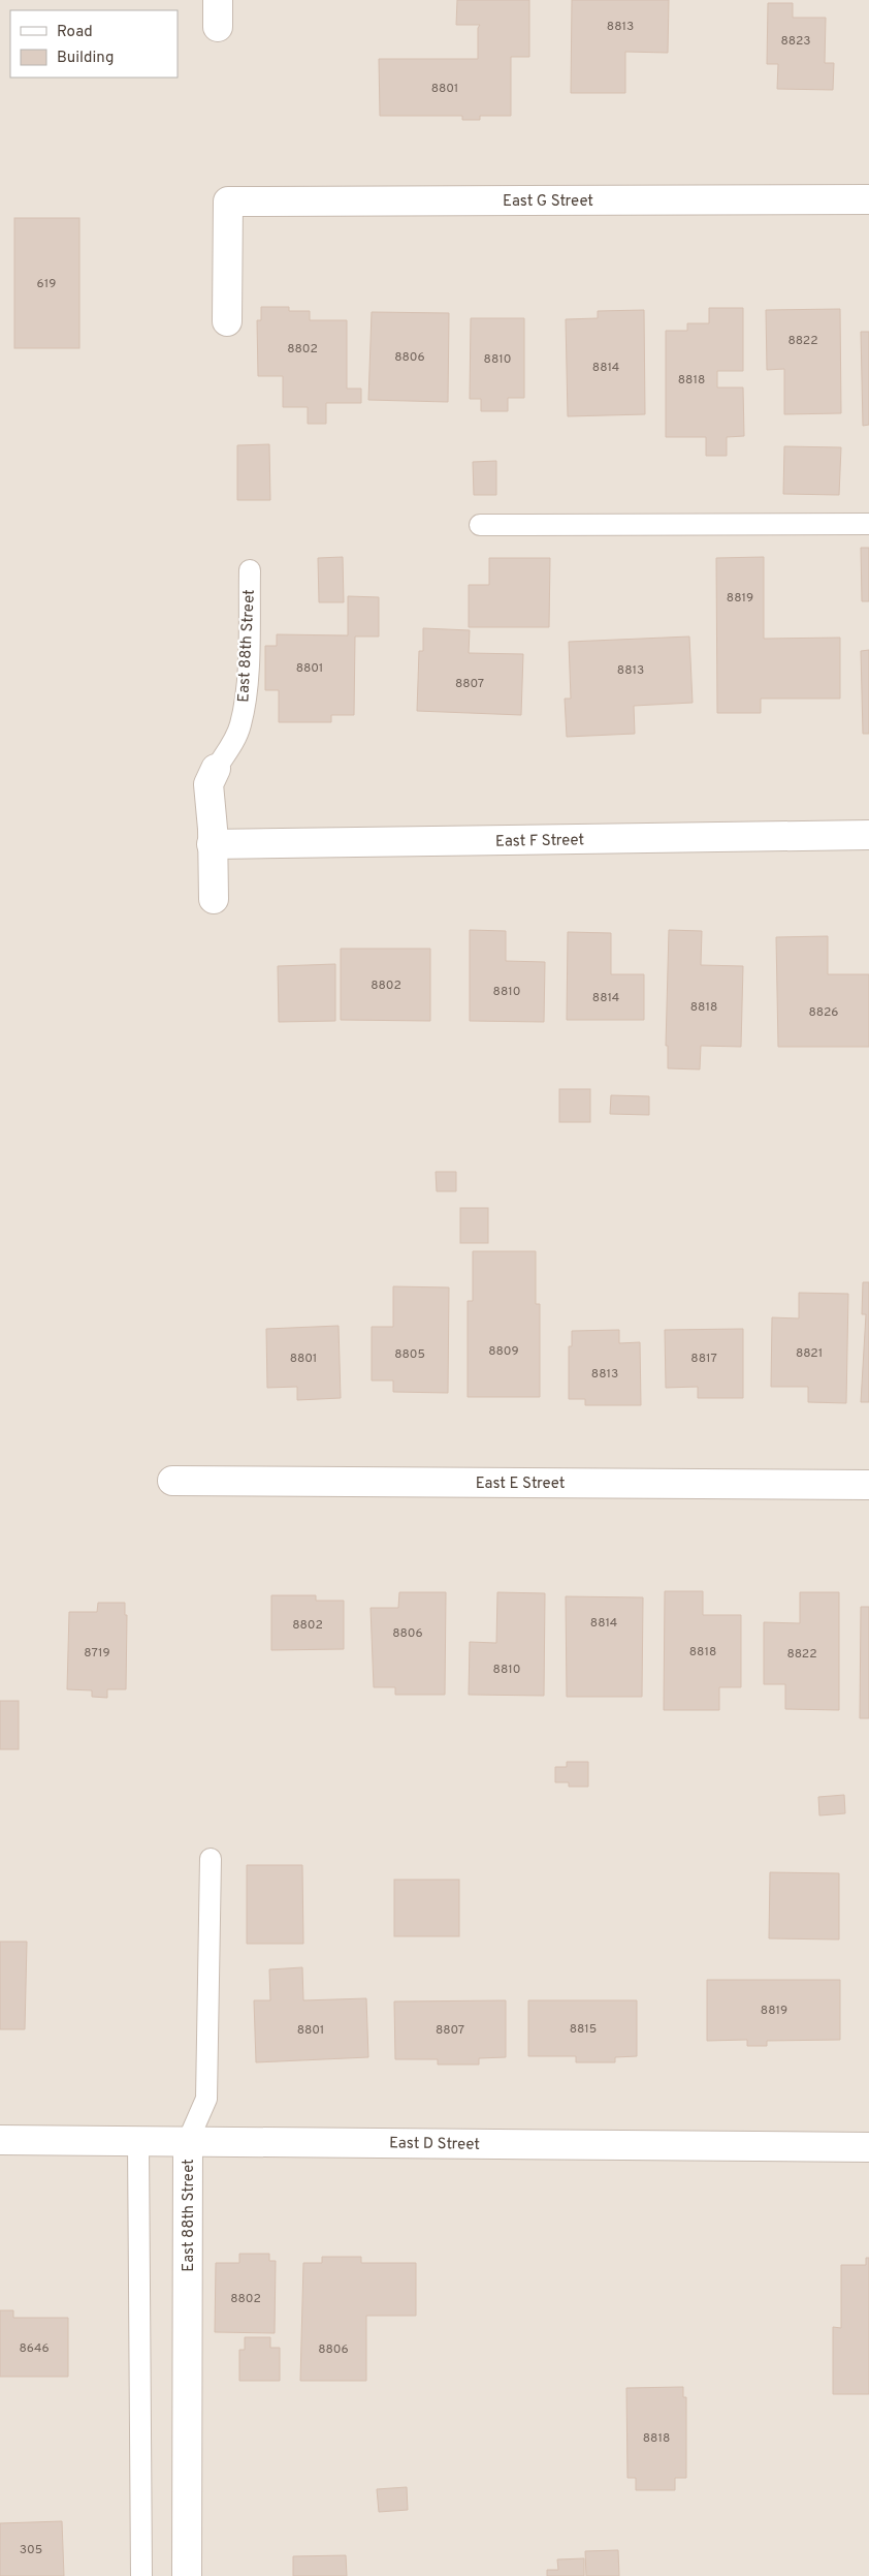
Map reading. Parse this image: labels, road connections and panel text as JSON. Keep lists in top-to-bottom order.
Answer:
{
  "streets": {
    "street": [
      "East G Street",
      "East 88th Street",
      "East F Street",
      "East E Street",
      "East D Street"
    ]
  },
  "crossings": [
    ["East 88th Street", "East F Street"],
    ["East 88th Street", "East D Street"]
  ],
  "house_numbers": [
    "8813",
    "8823",
    "8801",
    "619",
    "8822",
    "8802",
    "8806",
    "8810",
    "8814",
    "8818",
    "8819",
    "8801",
    "8813",
    "8807",
    "8802",
    "8810",
    "8814",
    "8818",
    "8826",
    "8809",
    "8821",
    "8805",
    "8801",
    "8817",
    "8813",
    "8814",
    "8802",
    "8806",
    "8818",
    "8719",
    "8822",
    "8810",
    "8819",
    "8815",
    "8801",
    "8807",
    "8802",
    "8646",
    "8806",
    "8818",
    "305"
  ],
  "legend": ["Road", "Building"]
}
